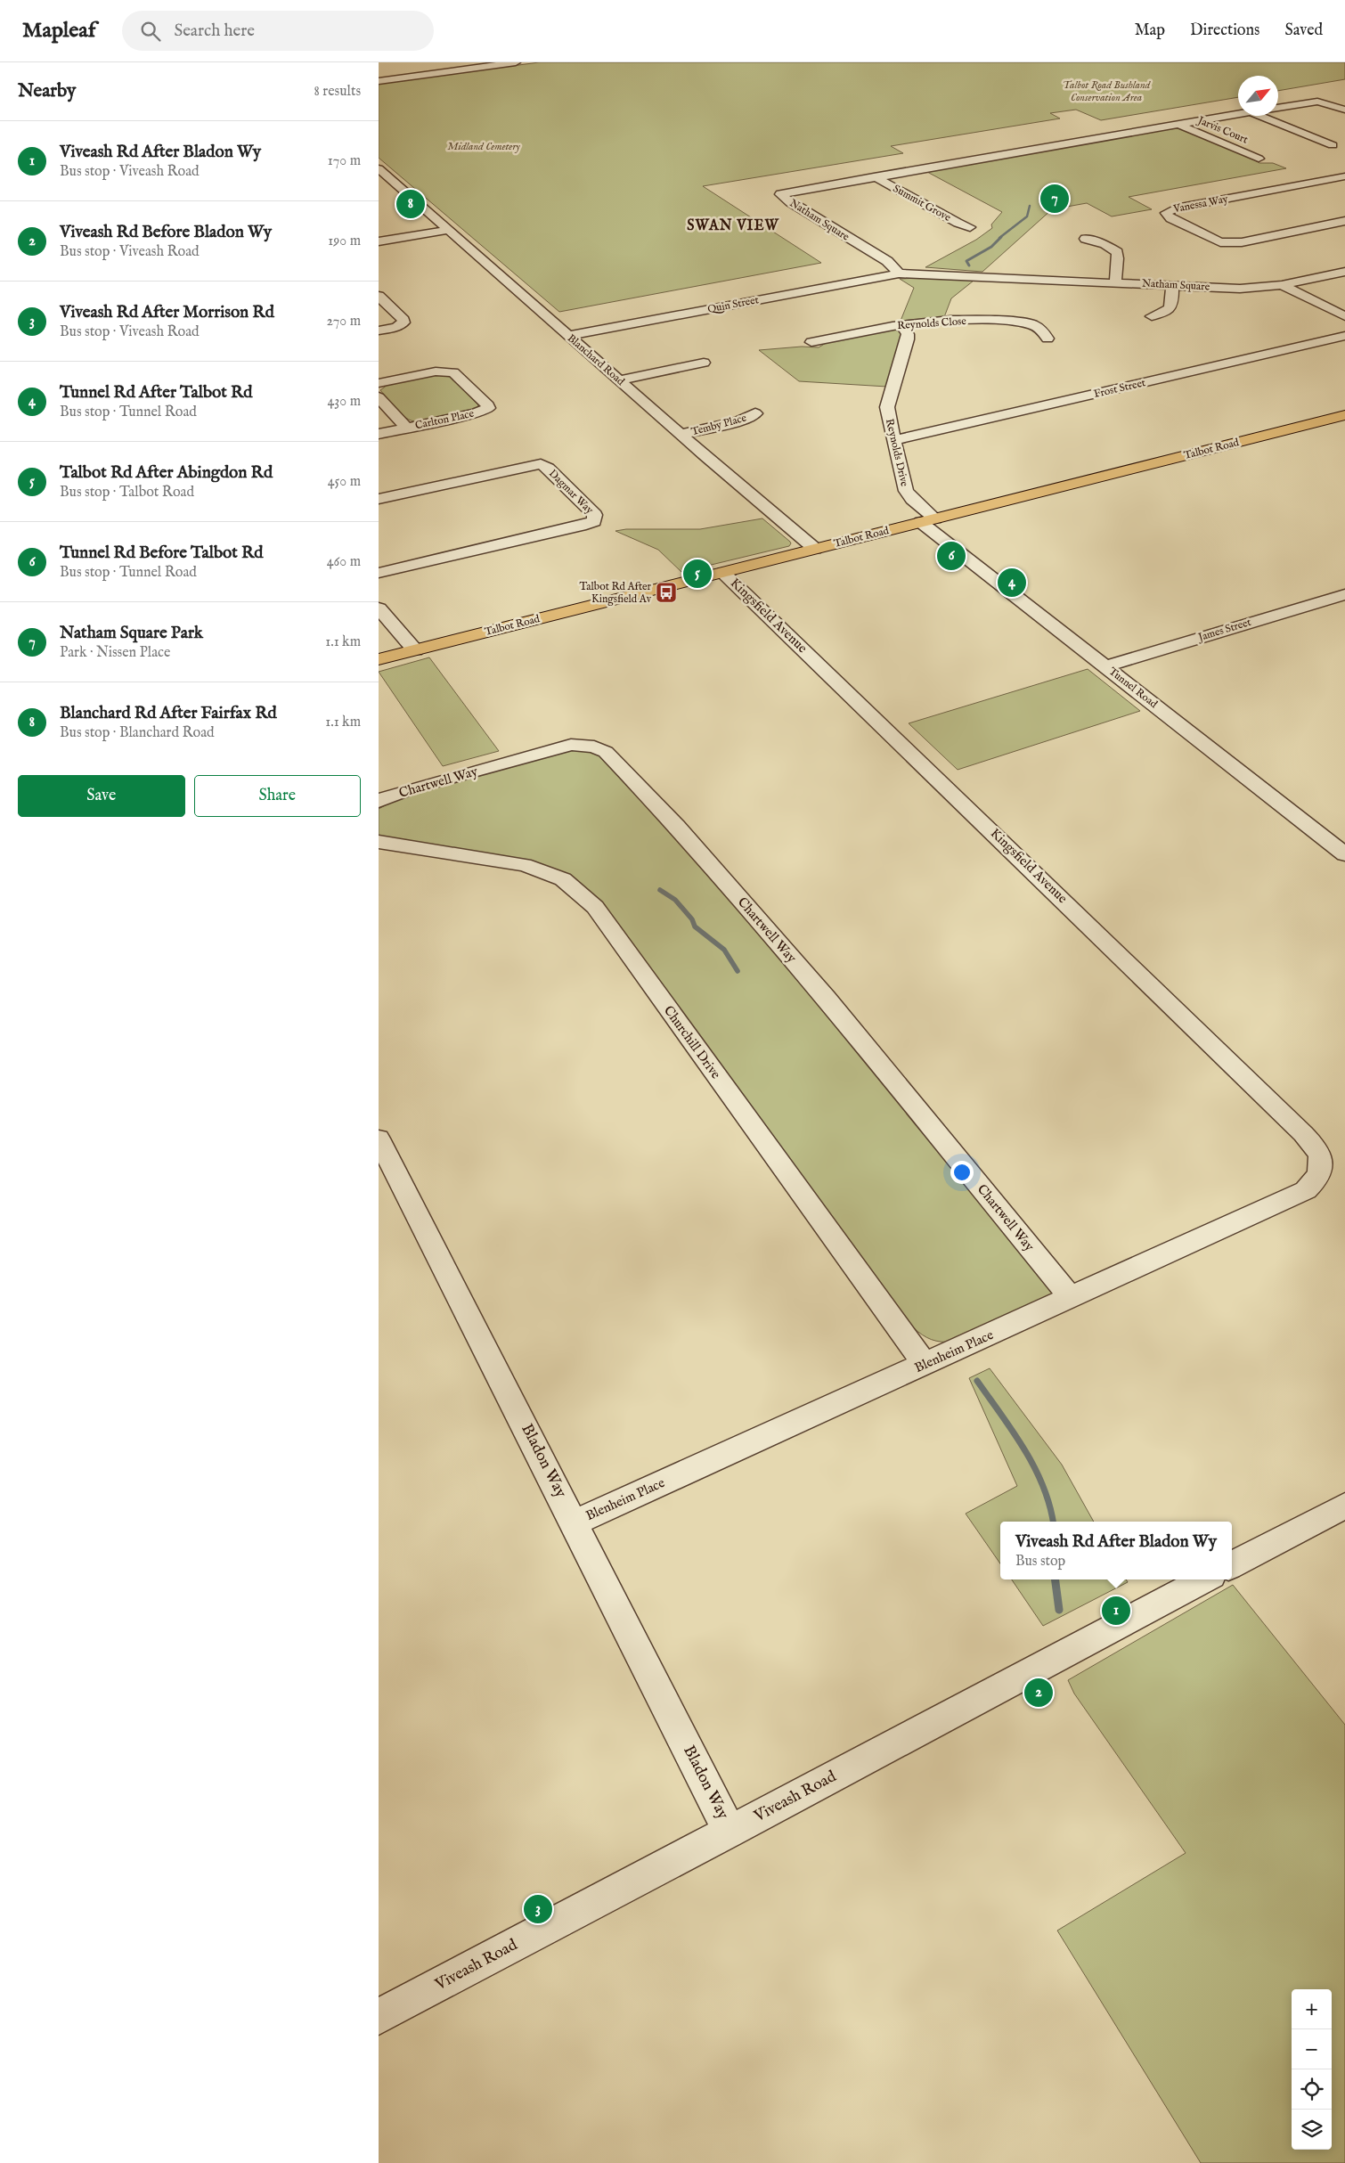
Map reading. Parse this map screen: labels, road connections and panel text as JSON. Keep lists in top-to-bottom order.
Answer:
{
  "streets": {
    "main road": ["Talbot Road"],
    "street": [
      "Jarvis Court",
      "Summit Grove",
      "Vanessa Way",
      "Natham Square",
      "Quin Street",
      "Reynolds Close",
      "Blanchard Road",
      "Frost Street",
      "Carlton Place",
      "Temby Place",
      "Reynolds Drive",
      "Dagmar Way",
      "Kingsfield Avenue",
      "James Street",
      "Tunnel Road",
      "Chartwell Way",
      "Churchill Drive",
      "Blenheim Place",
      "Bladon Way",
      "Viveash Road"
    ]
  },
  "crossings": [
    ["Jarvis Court", "Natham Square"],
    ["Summit Grove", "Natham Square"],
    ["Natham Square", "Quin Street"],
    ["Quin Street", "Blanchard Road"],
    ["Reynolds Close", "Reynolds Drive"],
    ["Blanchard Road", "Temby Place"],
    ["Blanchard Road", "Talbot Road"],
    ["Frost Street", "Reynolds Drive"],
    ["Talbot Road", "Reynolds Drive"],
    ["Talbot Road", "Kingsfield Avenue"],
    ["Talbot Road", "Tunnel Road"],
    ["Reynolds Drive", "Tunnel Road"],
    ["Kingsfield Avenue", "Blenheim Place"],
    ["James Street", "Tunnel Road"],
    ["Chartwell Way", "Blenheim Place"],
    ["Churchill Drive", "Blenheim Place"],
    ["Blenheim Place", "Bladon Way"],
    ["Bladon Way", "Viveash Road"]
  ],
  "districts": ["SWAN VIEW"],
  "parks": ["Talbot Road Bushland Conservation Area", "Midland Cemetery"],
  "places": {
    "bus stop": ["Talbot Rd After Kingsfield Av"]
  },
  "north": "top right",
  "page": {
    "header": "Mapleaf",
    "search": "Search here",
    "nav": ["Map", "Directions", "Saved"],
    "heading": ["Nearby", "8 results"],
    "list": [
      {
        "mark": "1",
        "name": "Viveash Rd After Bladon Wy",
        "note": "Bus stop · Viveash Road",
        "value": "170 m"
      },
      {
        "mark": "2",
        "name": "Viveash Rd Before Bladon Wy",
        "note": "Bus stop · Viveash Road",
        "value": "190 m"
      },
      {
        "mark": "3",
        "name": "Viveash Rd After Morrison Rd",
        "note": "Bus stop · Viveash Road",
        "value": "270 m"
      },
      {
        "mark": "4",
        "name": "Tunnel Rd After Talbot Rd",
        "note": "Bus stop · Tunnel Road",
        "value": "430 m"
      },
      {
        "mark": "5",
        "name": "Talbot Rd After Abingdon Rd",
        "note": "Bus stop · Talbot Road",
        "value": "450 m"
      },
      {
        "mark": "6",
        "name": "Tunnel Rd Before Talbot Rd",
        "note": "Bus stop · Tunnel Road",
        "value": "460 m"
      },
      {
        "mark": "7",
        "name": "Natham Square Park",
        "note": "Park · Nissen Place",
        "value": "1.1 km"
      },
      {
        "mark": "8",
        "name": "Blanchard Rd After Fairfax Rd",
        "note": "Bus stop · Blanchard Road",
        "value": "1.1 km"
      }
    ],
    "pins": [
      "7",
      "8",
      "6",
      "5",
      "4",
      "1",
      "2",
      "3"
    ],
    "buttons": ["Save", "Share"],
    "popup": ["Viveash Rd After Bladon Wy", "Bus stop"],
    "map_buttons": ["+", "−"]
  }
}
